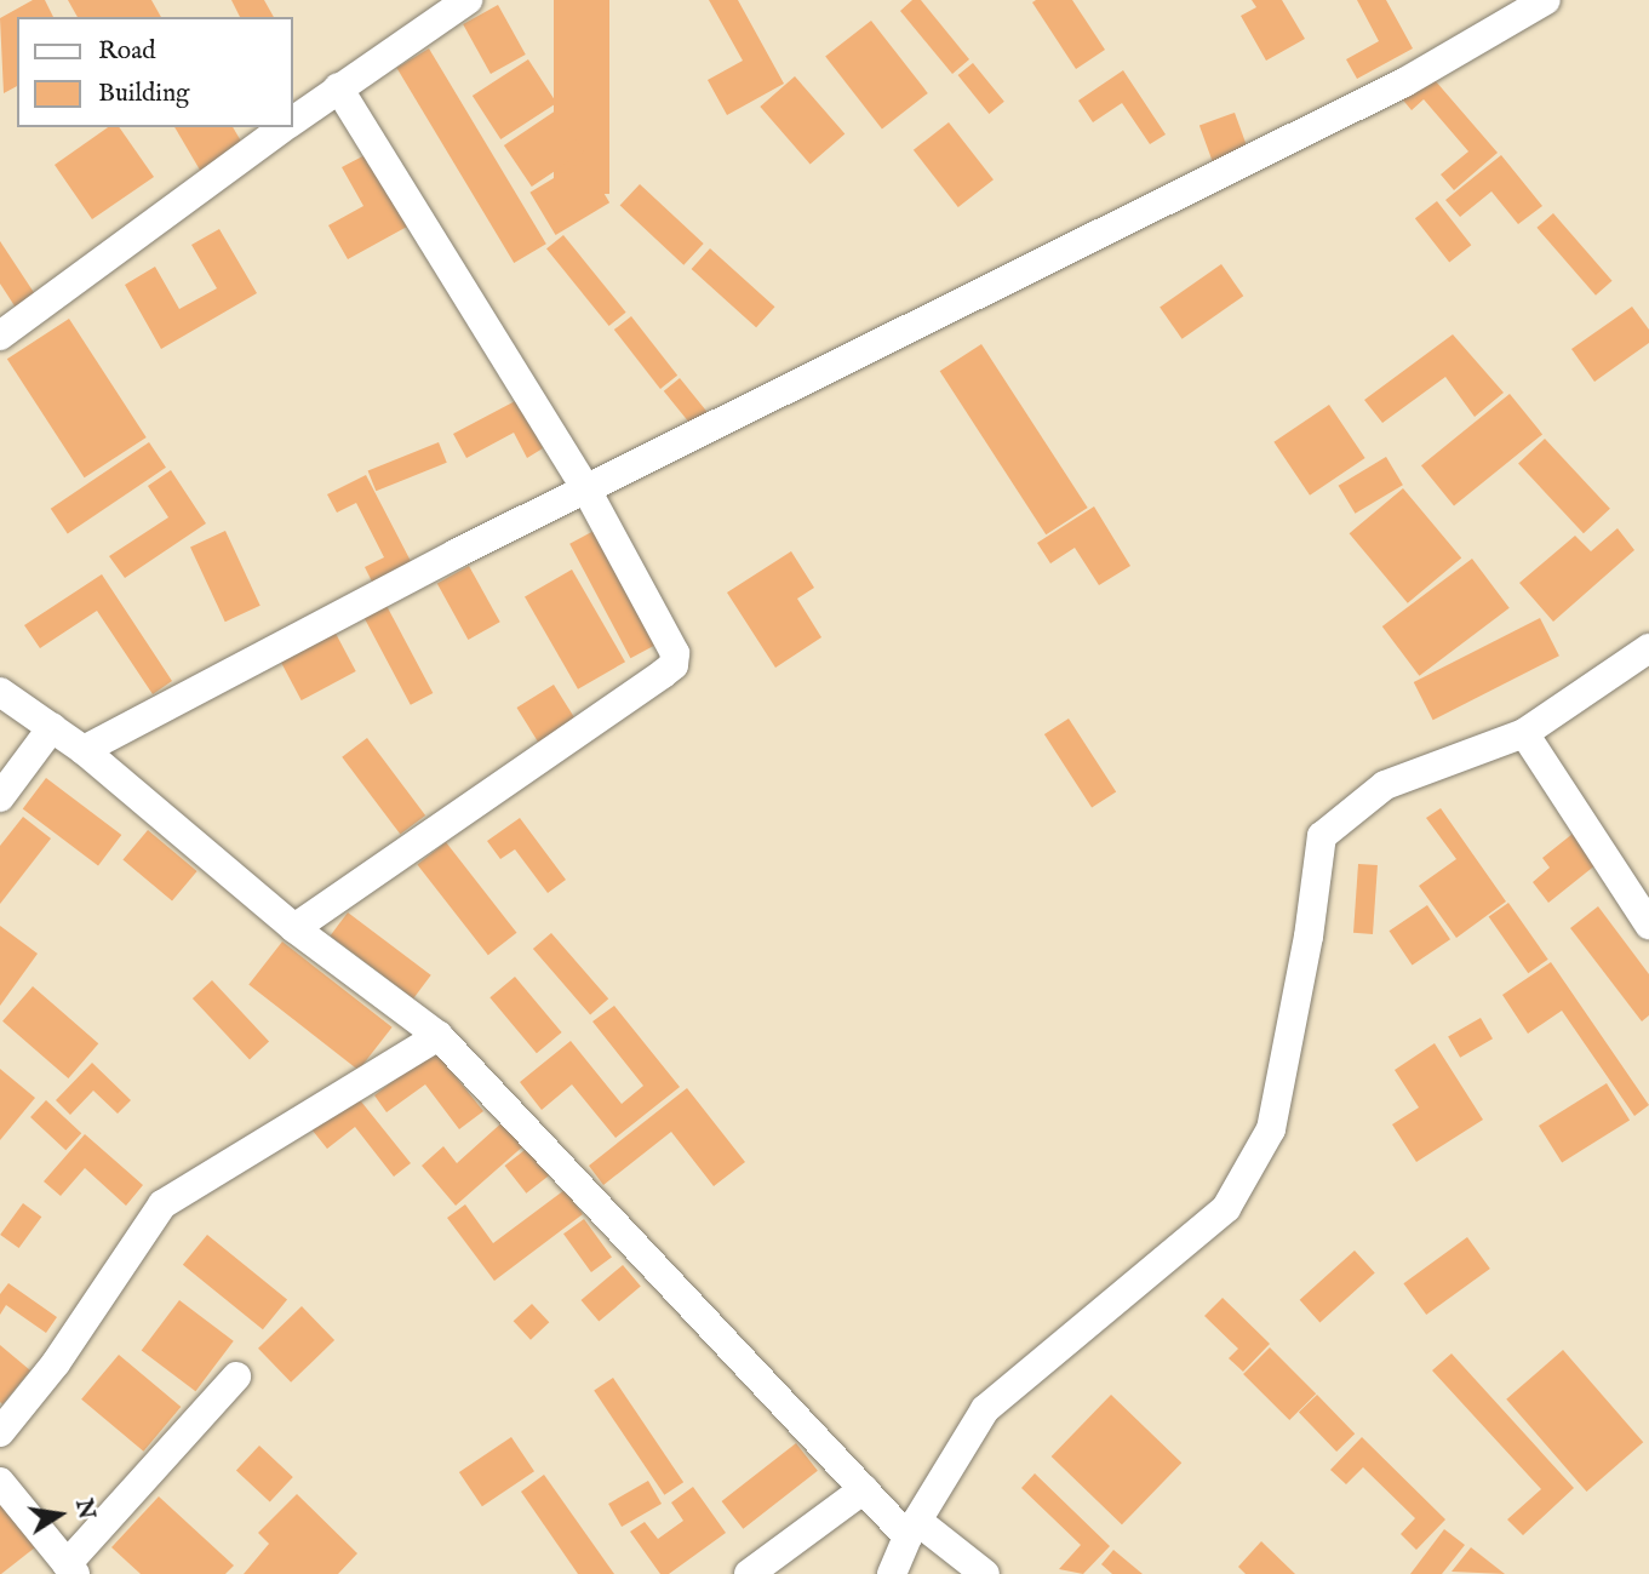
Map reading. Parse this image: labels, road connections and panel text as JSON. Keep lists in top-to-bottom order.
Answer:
{
  "legend": ["Road", "Building"],
  "north": "right"
}
